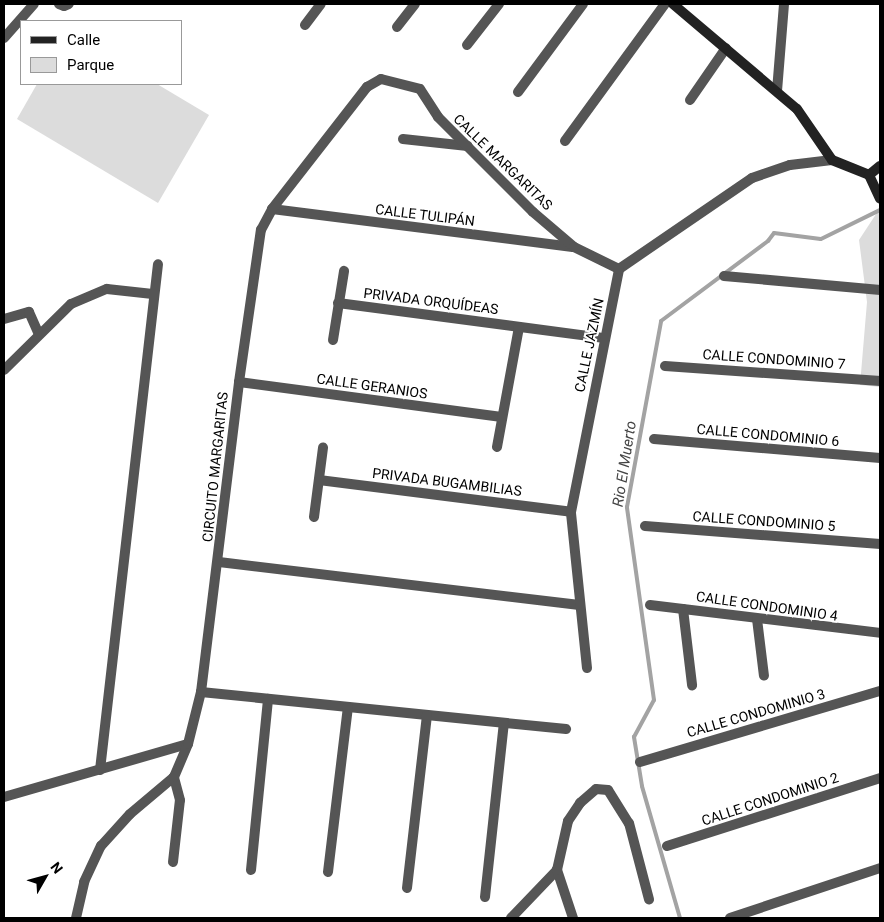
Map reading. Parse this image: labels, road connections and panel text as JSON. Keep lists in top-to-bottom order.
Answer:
{
  "streets": {
    "street": [
      "CALLE MARGARITAS",
      "CALLE TULIPÁN",
      "PRIVADA ORQUÍDEAS",
      "CALLE JAZMÍN",
      "CALLE CONDOMINIO 7",
      "CALLE GERANIOS",
      "CALLE CONDOMINIO 6",
      "CIRCUITO MARGARITAS",
      "PRIVADA BUGAMBILIAS",
      "CALLE CONDOMINIO 5",
      "CALLE CONDOMINIO 4",
      "CALLE CONDOMINIO 3",
      "CALLE CONDOMINIO 2"
    ]
  },
  "crossings": [
    ["CALLE MARGARITAS", "CALLE TULIPÁN"],
    ["CALLE MARGARITAS", "CALLE JAZMÍN"],
    ["CALLE MARGARITAS", "CIRCUITO MARGARITAS"],
    ["CALLE TULIPÁN", "CIRCUITO MARGARITAS"],
    ["PRIVADA ORQUÍDEAS", "CALLE JAZMÍN"],
    ["CALLE JAZMÍN", "CIRCUITO MARGARITAS"],
    ["CALLE JAZMÍN", "PRIVADA BUGAMBILIAS"],
    ["CALLE GERANIOS", "CIRCUITO MARGARITAS"]
  ],
  "water": ["Rio El Muerto"],
  "legend": ["Calle", "Parque"],
  "north": "top right"
}
